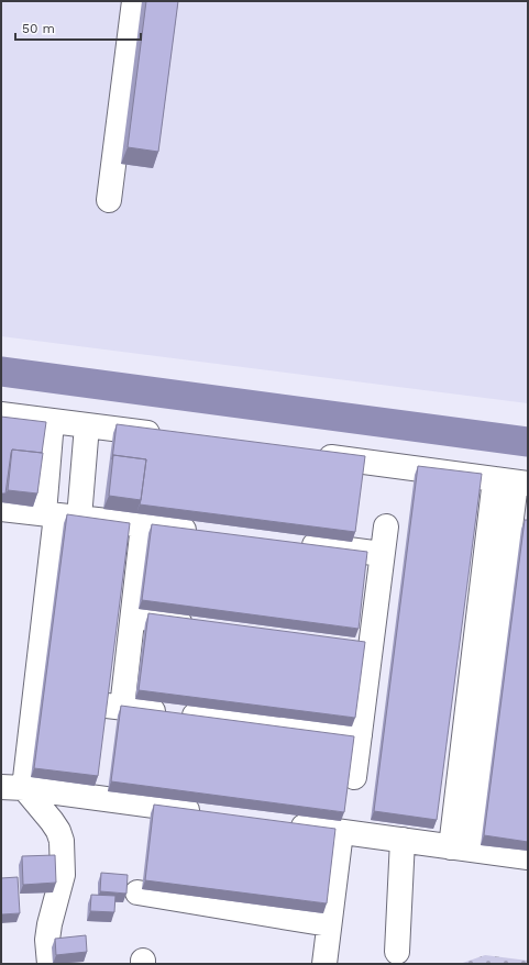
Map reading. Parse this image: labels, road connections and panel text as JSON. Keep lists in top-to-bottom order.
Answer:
{
  "scale_bar": "50 m"
}
